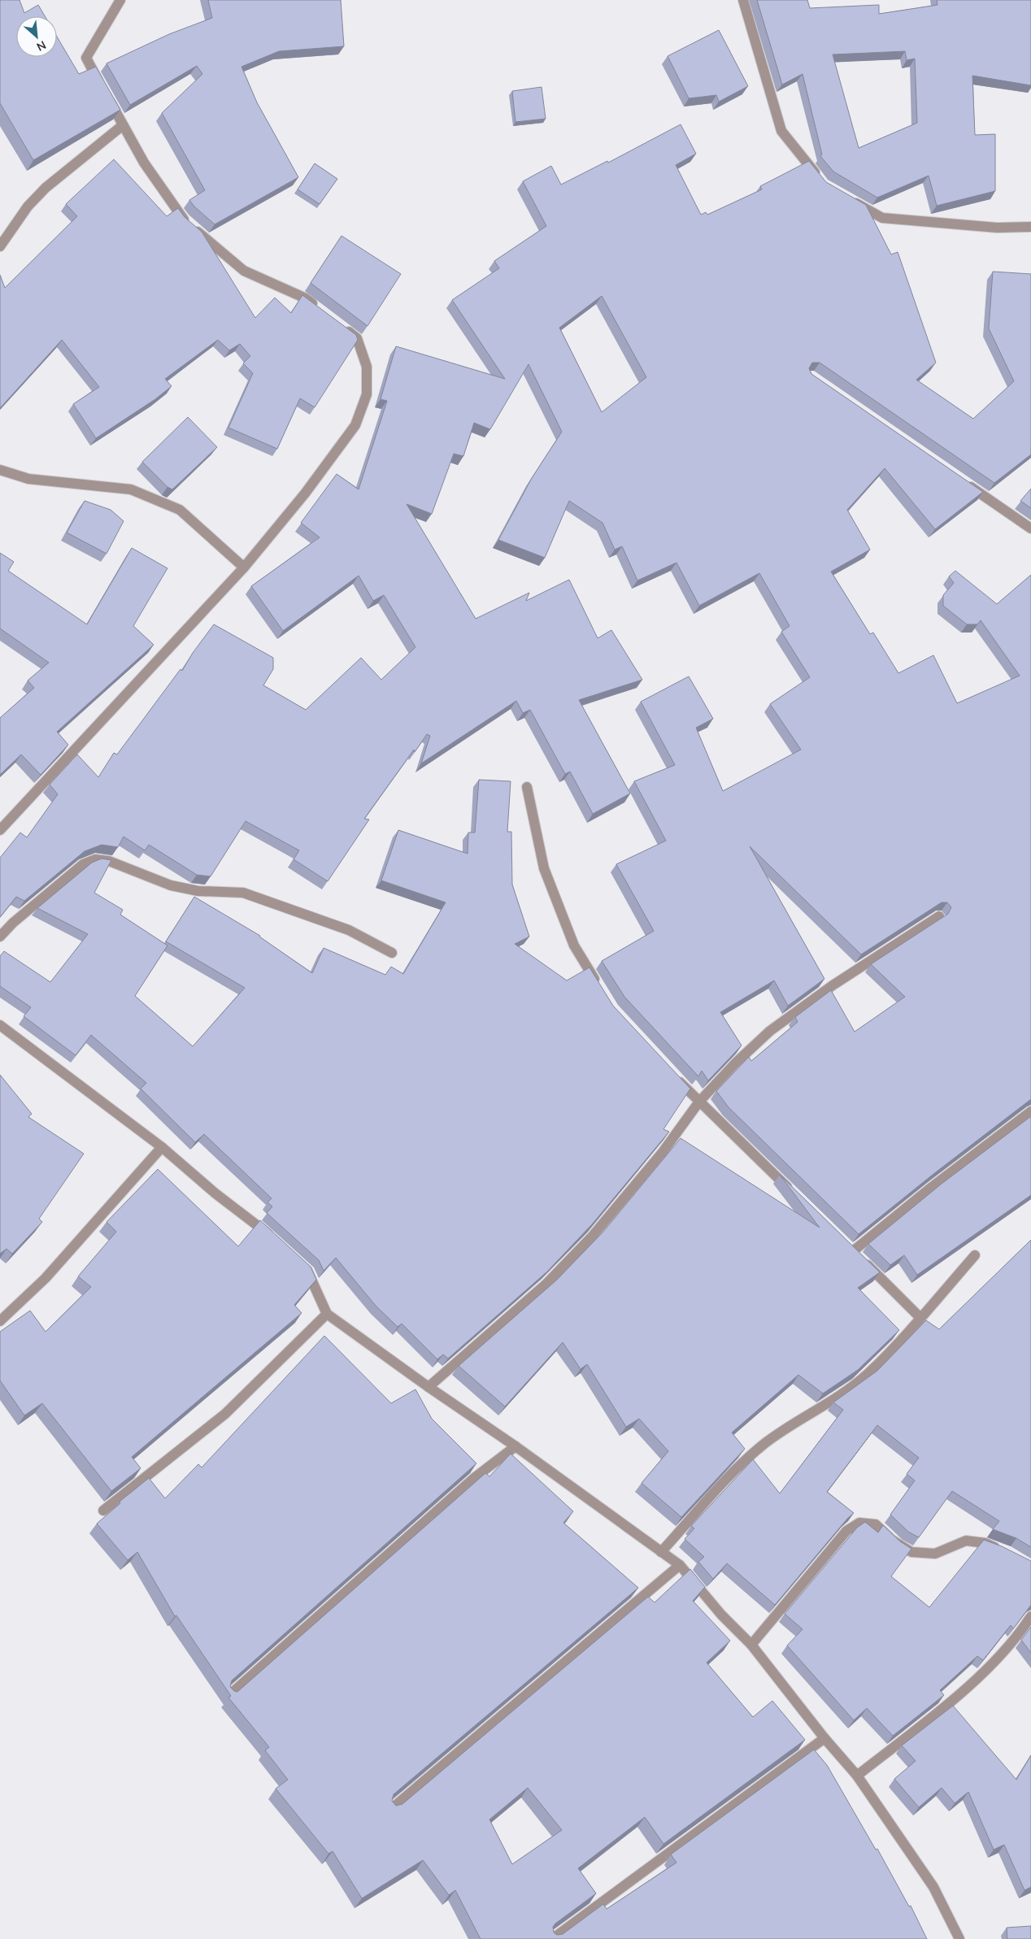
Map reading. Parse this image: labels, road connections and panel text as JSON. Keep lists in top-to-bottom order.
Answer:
{
  "north": "bottom right"
}
